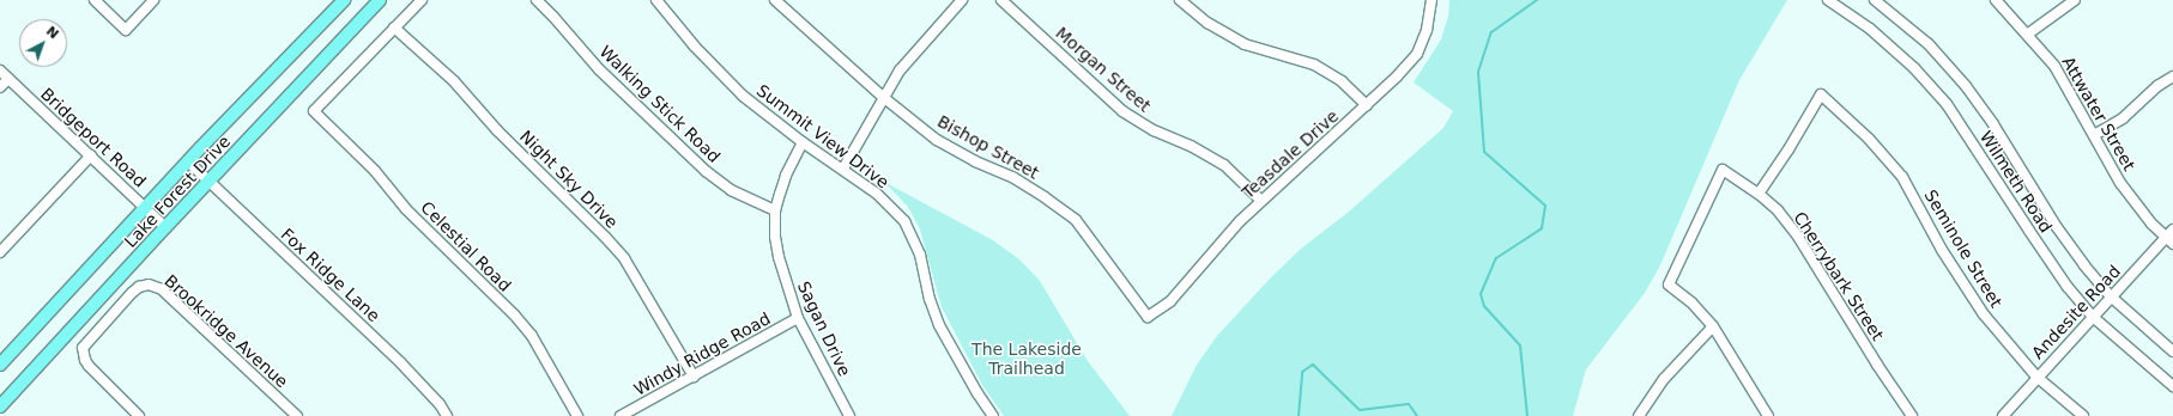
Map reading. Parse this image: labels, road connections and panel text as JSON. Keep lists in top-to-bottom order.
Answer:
{
  "streets": {
    "main road": ["Lake Forest Drive"],
    "street": [
      "Morgan Street",
      "Walking Stick Road",
      "Attwater Street",
      "Summit View Drive",
      "Bridgeport Road",
      "Bishop Street",
      "Teasdale Drive",
      "Night Sky Drive",
      "Wilmeth Road",
      "Celestial Road",
      "Seminole Street",
      "Fox Ridge Lane",
      "Cherrybark Street",
      "Andesite Road",
      "Sagan Drive",
      "Brookridge Avenue",
      "Windy Ridge Road"
    ]
  },
  "crossings": [
    ["Morgan Street", "Teasdale Drive"],
    ["Walking Stick Road", "Sagan Drive"],
    ["Attwater Street", "Andesite Road"],
    ["Summit View Drive", "Sagan Drive"],
    ["Bridgeport Road", "Lake Forest Drive"],
    ["Bishop Street", "Teasdale Drive"],
    ["Night Sky Drive", "Celestial Road"],
    ["Night Sky Drive", "Windy Ridge Road"],
    ["Wilmeth Road", "Andesite Road"],
    ["Lake Forest Drive", "Fox Ridge Lane"],
    ["Seminole Street", "Cherrybark Street"],
    ["Seminole Street", "Andesite Road"],
    ["Sagan Drive", "Windy Ridge Road"]
  ],
  "parks": ["The Lakeside Trailhead"],
  "north": "top right"
}
